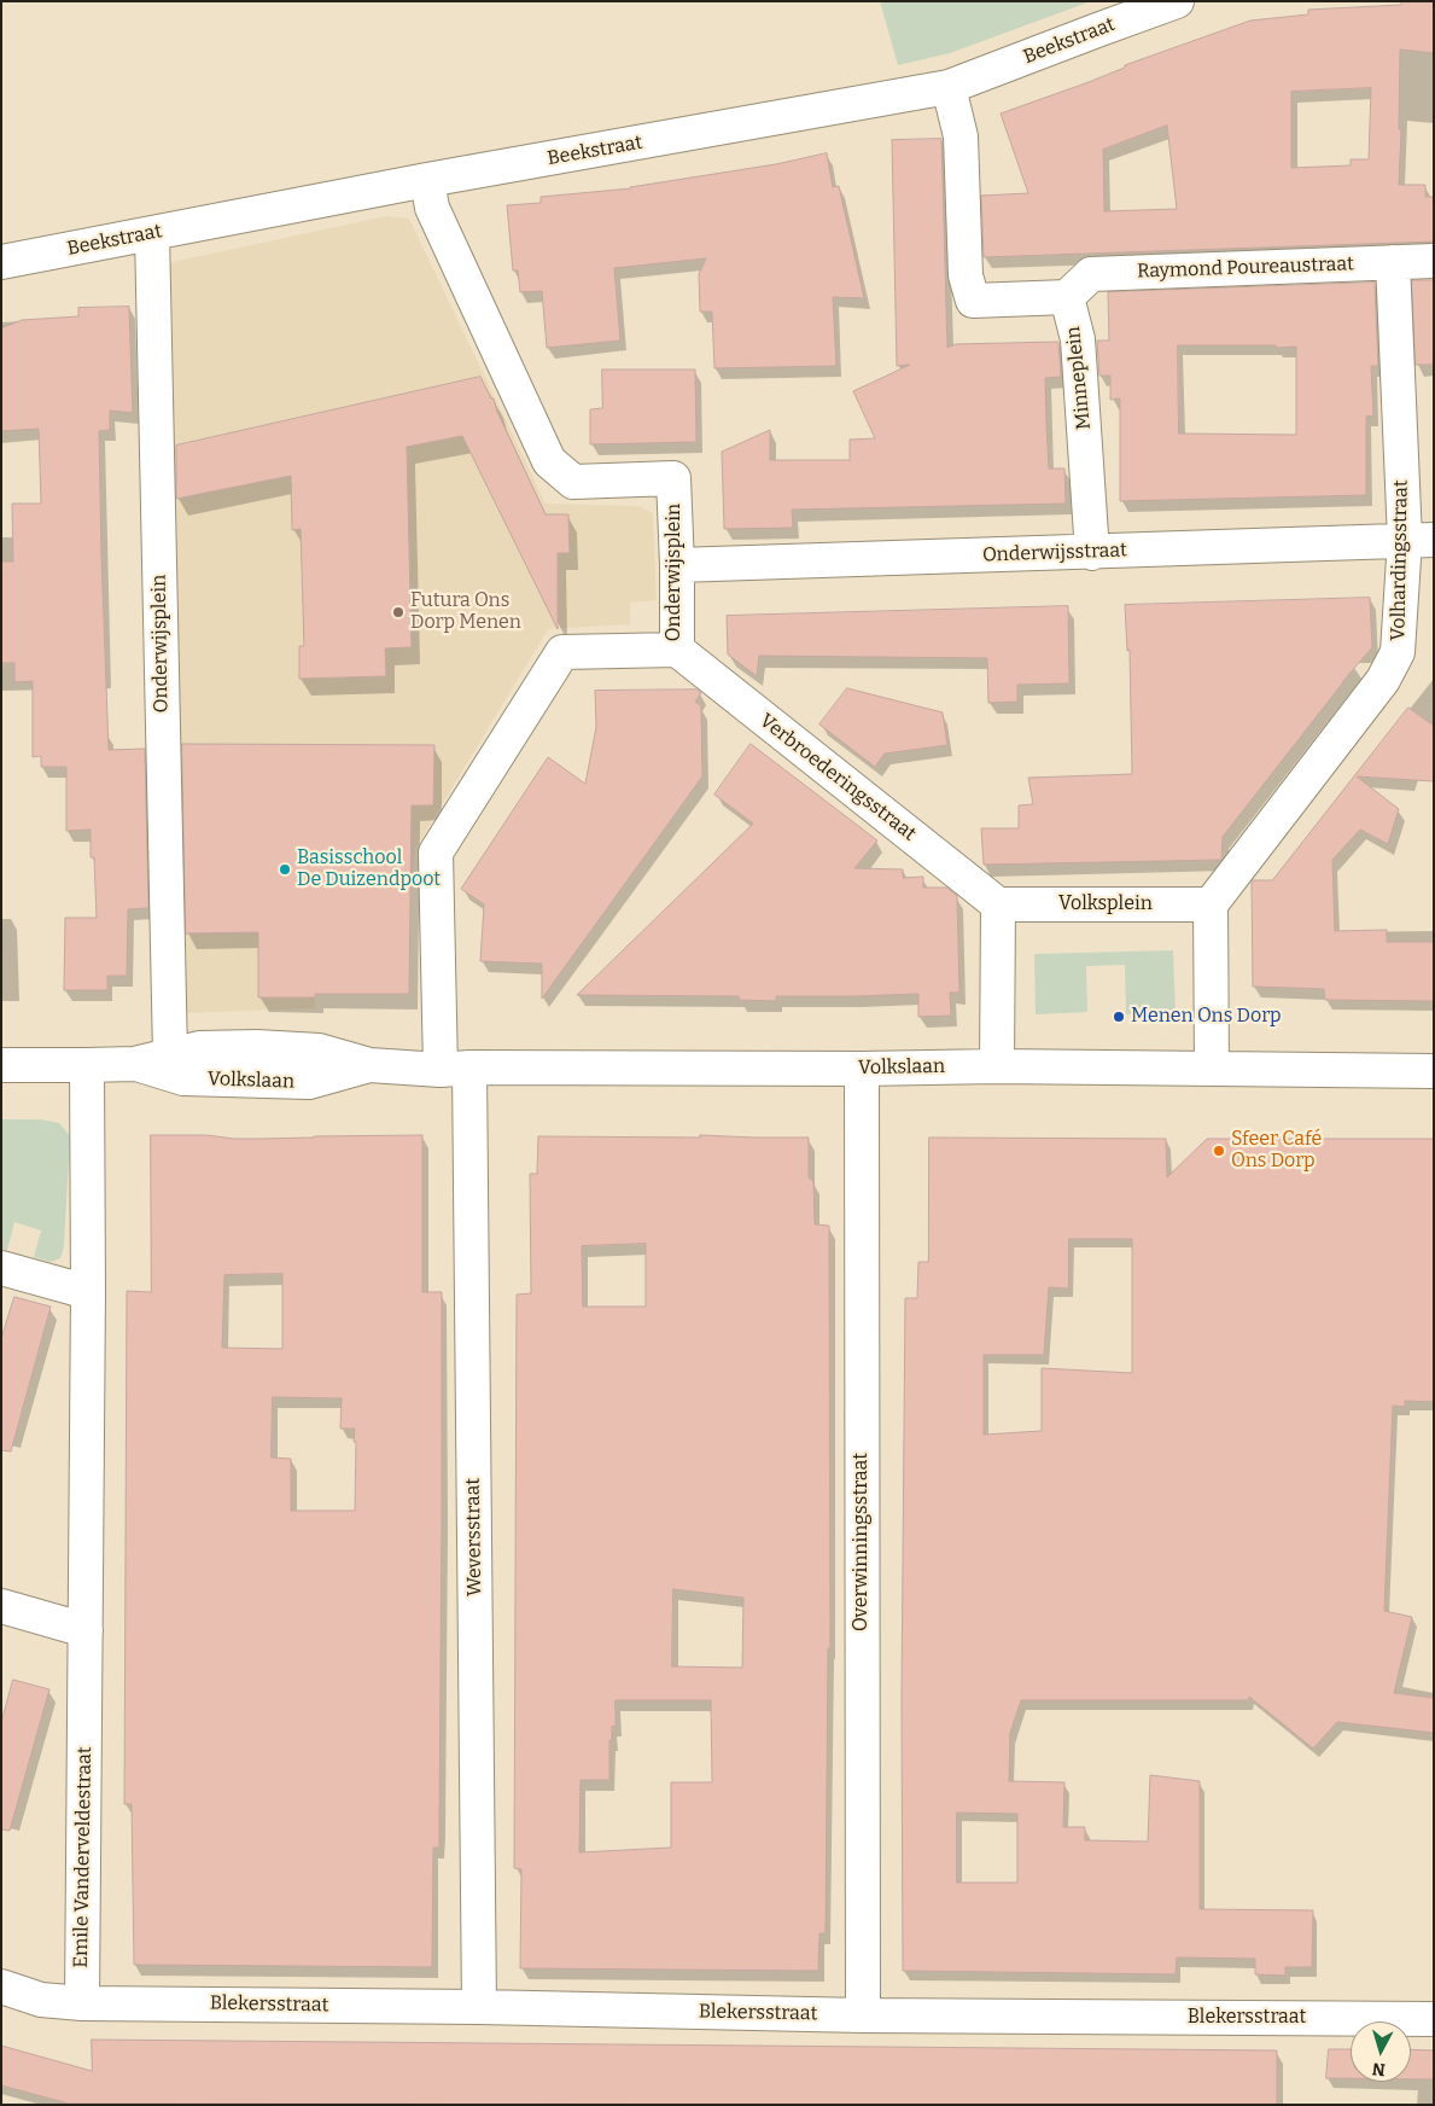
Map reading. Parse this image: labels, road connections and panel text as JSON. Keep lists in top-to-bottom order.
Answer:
{
  "streets": {
    "street": [
      "Beekstraat",
      "Raymond Poureaustraat",
      "Minneplein",
      "Onderwijsstraat",
      "Volhardingsstraat",
      "Onderwijsplein",
      "Verbroederingsstraat",
      "Volksplein",
      "Volkslaan",
      "Weversstraat",
      "Overwinningsstraat",
      "Emile Vanderveldestraat",
      "Blekersstraat"
    ]
  },
  "crossings": [
    ["Beekstraat", "Onderwijsplein"],
    ["Raymond Poureaustraat", "Minneplein"],
    ["Raymond Poureaustraat", "Volhardingsstraat"],
    ["Minneplein", "Onderwijsstraat"],
    ["Onderwijsstraat", "Volhardingsstraat"],
    ["Onderwijsstraat", "Onderwijsplein"],
    ["Volhardingsstraat", "Volksplein"],
    ["Onderwijsplein", "Verbroederingsstraat"],
    ["Onderwijsplein", "Volkslaan"],
    ["Onderwijsplein", "Weversstraat"],
    ["Verbroederingsstraat", "Volksplein"],
    ["Volkslaan", "Weversstraat"],
    ["Volkslaan", "Overwinningsstraat"],
    ["Volkslaan", "Emile Vanderveldestraat"],
    ["Weversstraat", "Blekersstraat"],
    ["Overwinningsstraat", "Blekersstraat"],
    ["Emile Vanderveldestraat", "Blekersstraat"]
  ],
  "places": [
    "Futura Ons Dorp Menen",
    "Basisschool De Duizendpoot",
    "Menen Ons Dorp",
    "Sfeer Café Ons Dorp"
  ],
  "north": "bottom"
}
